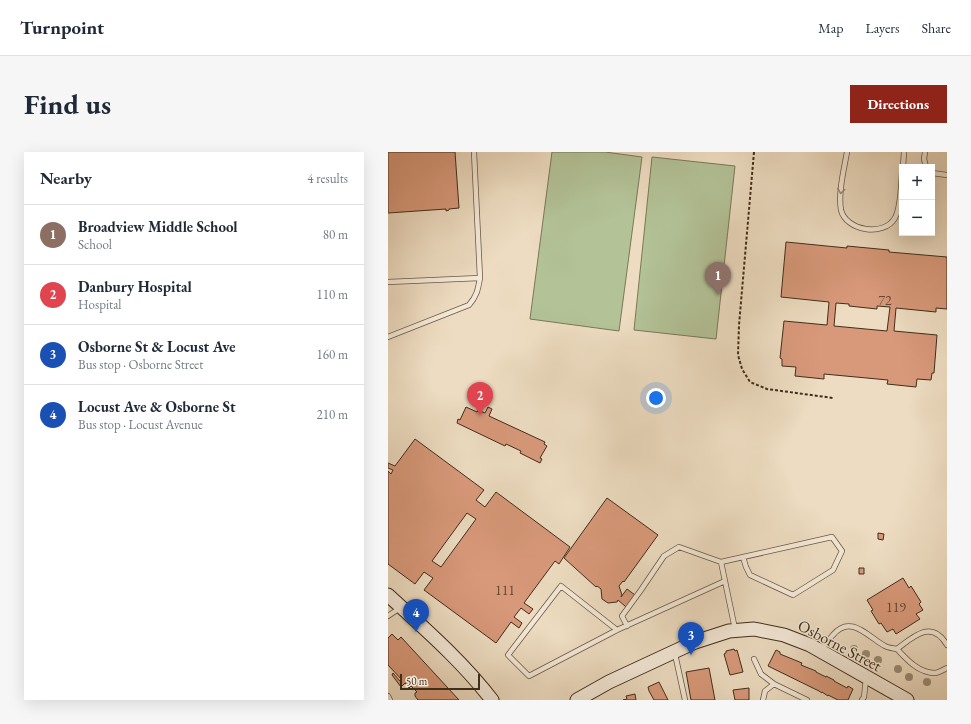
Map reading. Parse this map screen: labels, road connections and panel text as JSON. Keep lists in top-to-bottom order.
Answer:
{
  "streets": {
    "main road": ["Osborne Street"]
  },
  "house_numbers": ["72", "111", "119"],
  "scale_bar": "50 m",
  "page": {
    "header": "Turnpoint",
    "nav": ["Map", "Layers", "Share"],
    "buttons": "Directions",
    "title": "Find us",
    "heading": ["Nearby", "4 results"],
    "map_buttons": ["+", "−"],
    "list": [
      {
        "mark": "1",
        "name": "Broadview Middle School",
        "note": "School",
        "value": "80 m"
      },
      {
        "mark": "2",
        "name": "Danbury Hospital",
        "note": "Hospital",
        "value": "110 m"
      },
      {
        "mark": "3",
        "name": "Osborne St & Locust Ave",
        "note": "Bus stop · Osborne Street",
        "value": "160 m"
      },
      {
        "mark": "4",
        "name": "Locust Ave & Osborne St",
        "note": "Bus stop · Locust Avenue",
        "value": "210 m"
      }
    ],
    "pins": [
      "1",
      "2",
      "4",
      "3"
    ],
    "scale": "50 m"
  }
}
